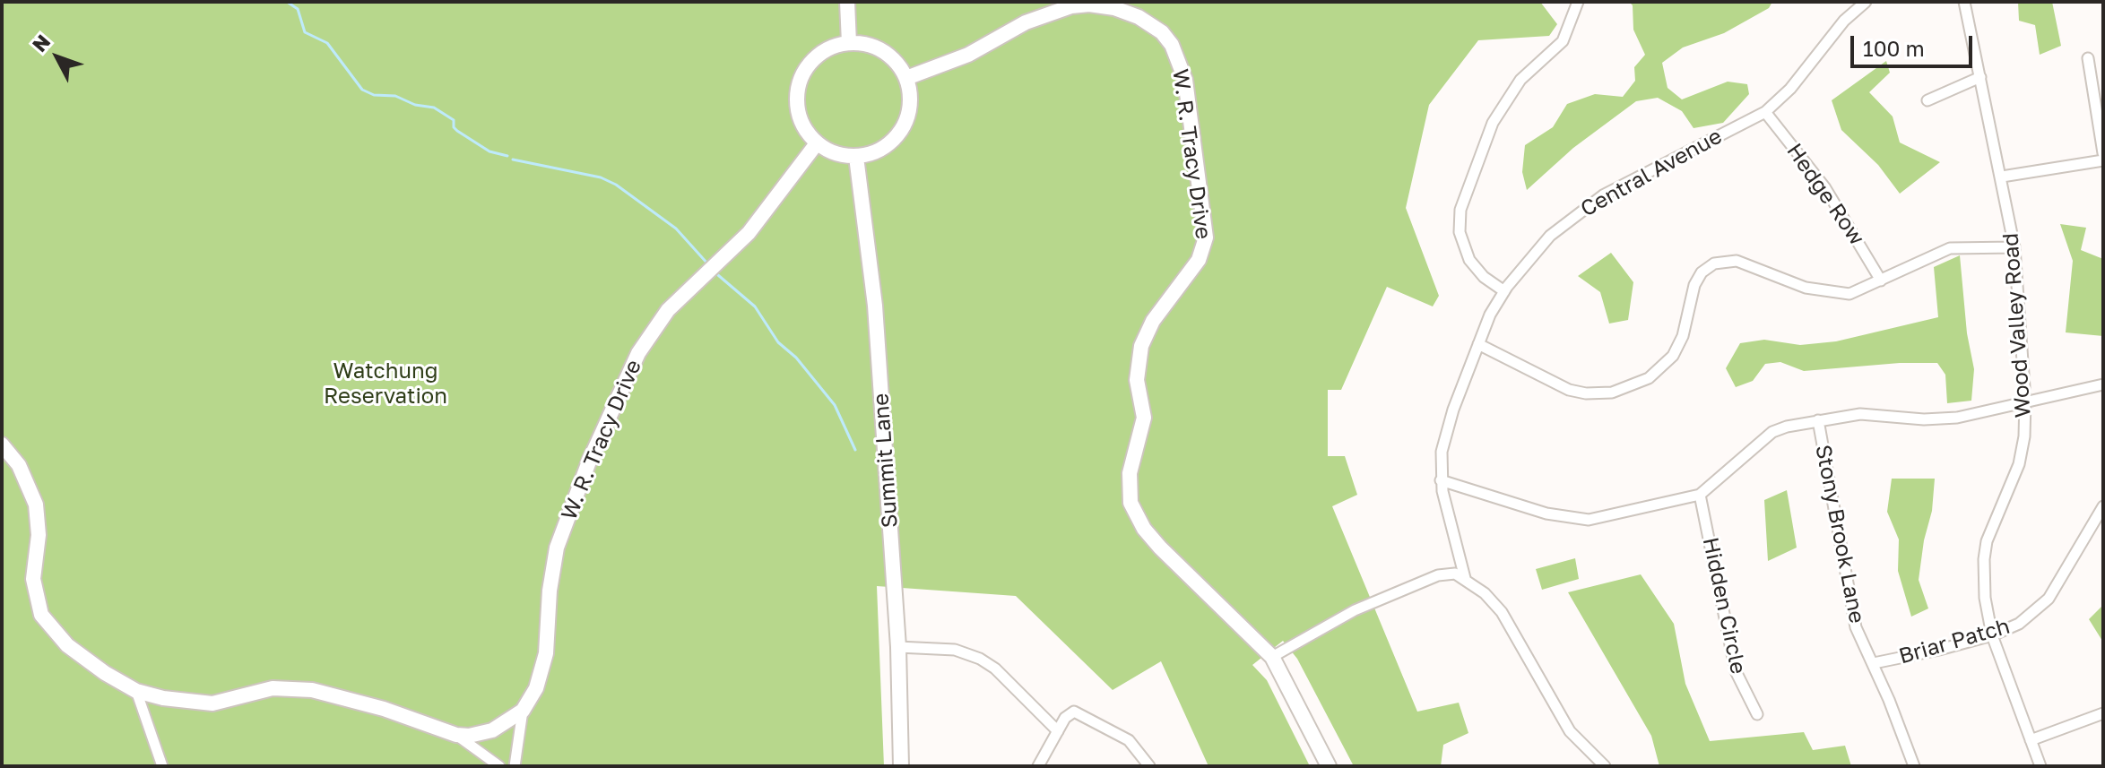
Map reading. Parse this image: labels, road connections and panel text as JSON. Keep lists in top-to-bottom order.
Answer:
{
  "streets": {
    "street": [
      "W. R. Tracy Drive",
      "Central Avenue",
      "Hedge Row",
      "Wood Valley Road",
      "Summit Lane",
      "Stony Brook Lane",
      "Hidden Circle",
      "Briar Patch"
    ]
  },
  "crossings": [
    ["W. R. Tracy Drive", "Summit Lane"],
    ["Central Avenue", "Hedge Row"],
    ["Wood Valley Road", "Briar Patch"],
    ["Stony Brook Lane", "Briar Patch"]
  ],
  "parks": ["Watchung Reservation"],
  "scale_bar": "100 m",
  "north": "top left"
}
